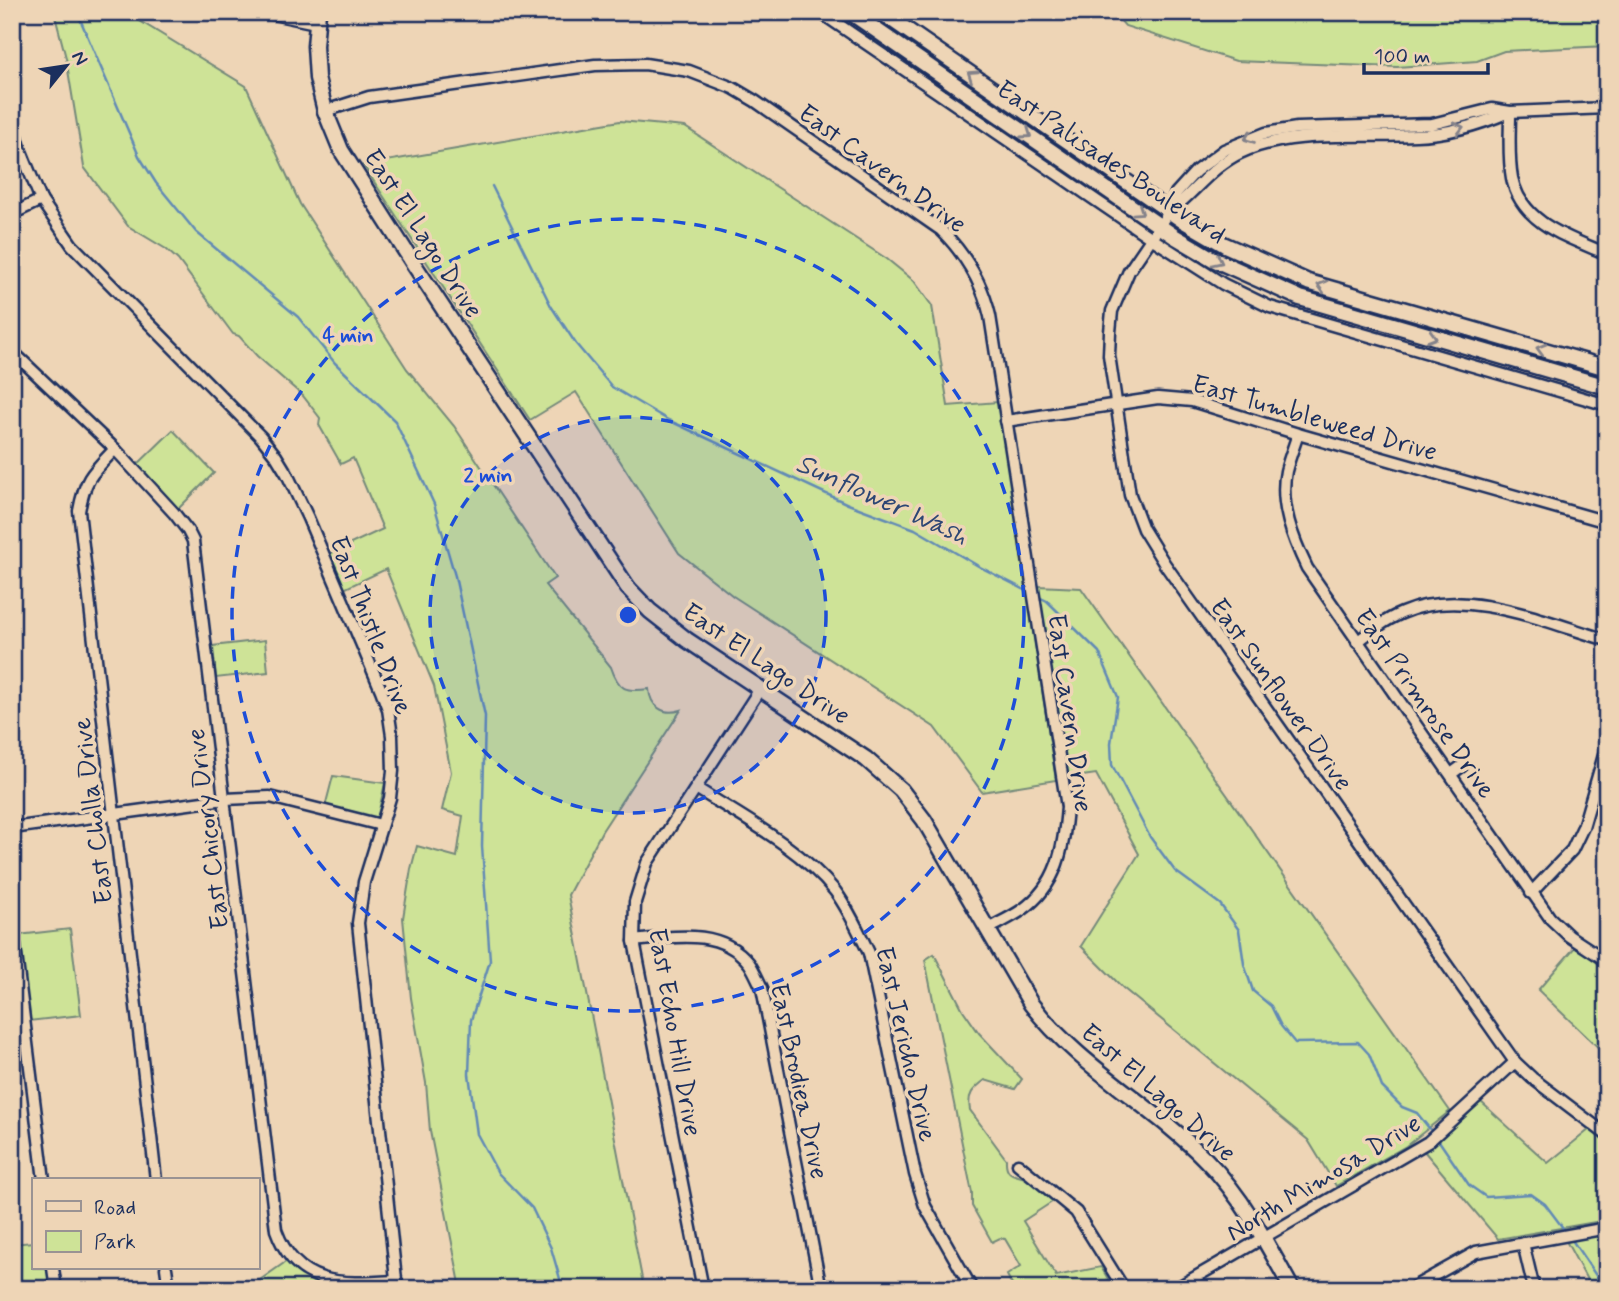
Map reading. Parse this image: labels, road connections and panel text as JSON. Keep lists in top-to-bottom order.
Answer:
{
  "streets": {
    "street": [
      "East Palisades Boulevard",
      "East Cavern Drive",
      "East El Lago Drive",
      "East Tumbleweed Drive",
      "East Thistle Drive",
      "East Sunflower Drive",
      "East Primrose Drive",
      "East Cholla Drive",
      "East Chicory Drive",
      "East Echo Hill Drive",
      "East Jericho Drive",
      "East Brodiea Drive",
      "North Mimosa Drive"
    ]
  },
  "crossings": [
    ["East Palisades Boulevard", "East Sunflower Drive"],
    ["East Cavern Drive", "East El Lago Drive"],
    ["East Cavern Drive", "East Tumbleweed Drive"],
    ["East El Lago Drive", "East Echo Hill Drive"],
    ["East El Lago Drive", "North Mimosa Drive"],
    ["East Tumbleweed Drive", "East Sunflower Drive"],
    ["East Tumbleweed Drive", "East Primrose Drive"],
    ["East Thistle Drive", "East Chicory Drive"],
    ["East Sunflower Drive", "North Mimosa Drive"],
    ["East Cholla Drive", "East Chicory Drive"],
    ["East Echo Hill Drive", "East Jericho Drive"],
    ["East Echo Hill Drive", "East Brodiea Drive"]
  ],
  "water": ["Sunflower Wash"],
  "legend": ["Road", "Park"],
  "scale_bar": "100 m",
  "north": "top right",
  "rings": ["4 min", "2 min"]
}
